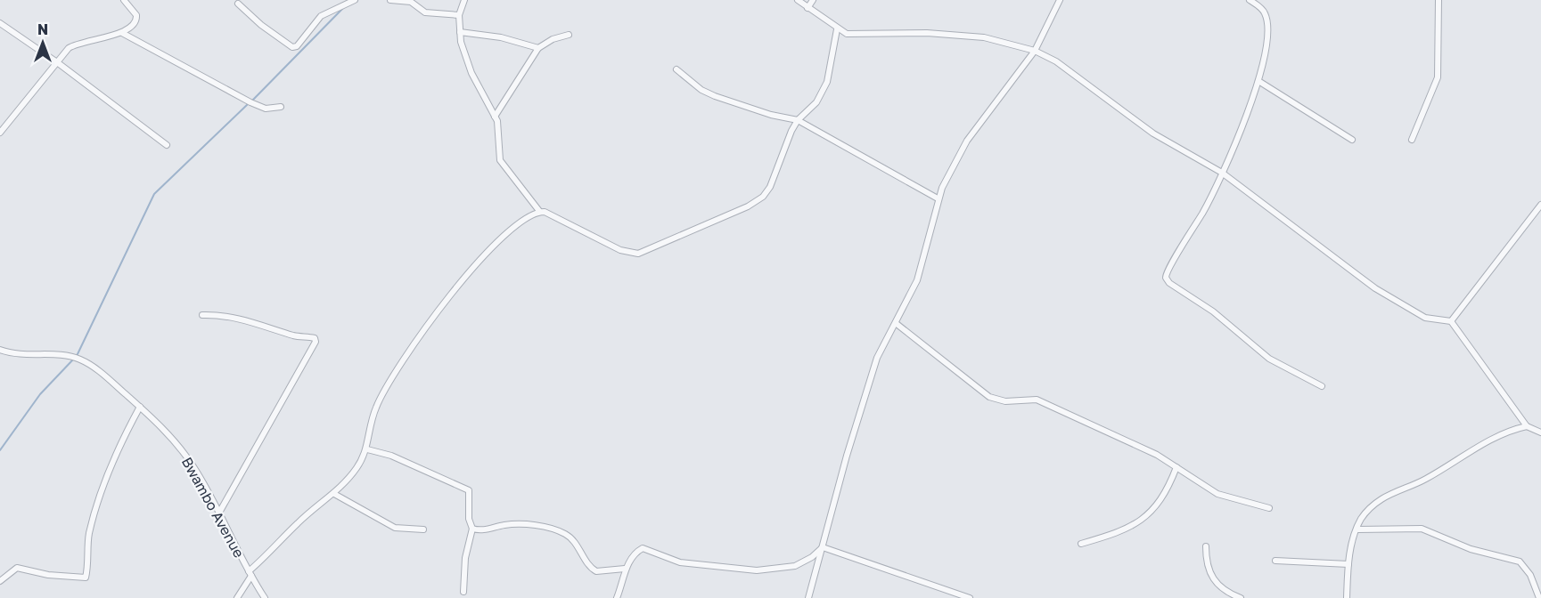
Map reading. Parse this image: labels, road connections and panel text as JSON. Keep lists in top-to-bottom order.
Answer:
{
  "streets": {
    "street": ["Bwambo Avenue"]
  },
  "north": "top"
}
